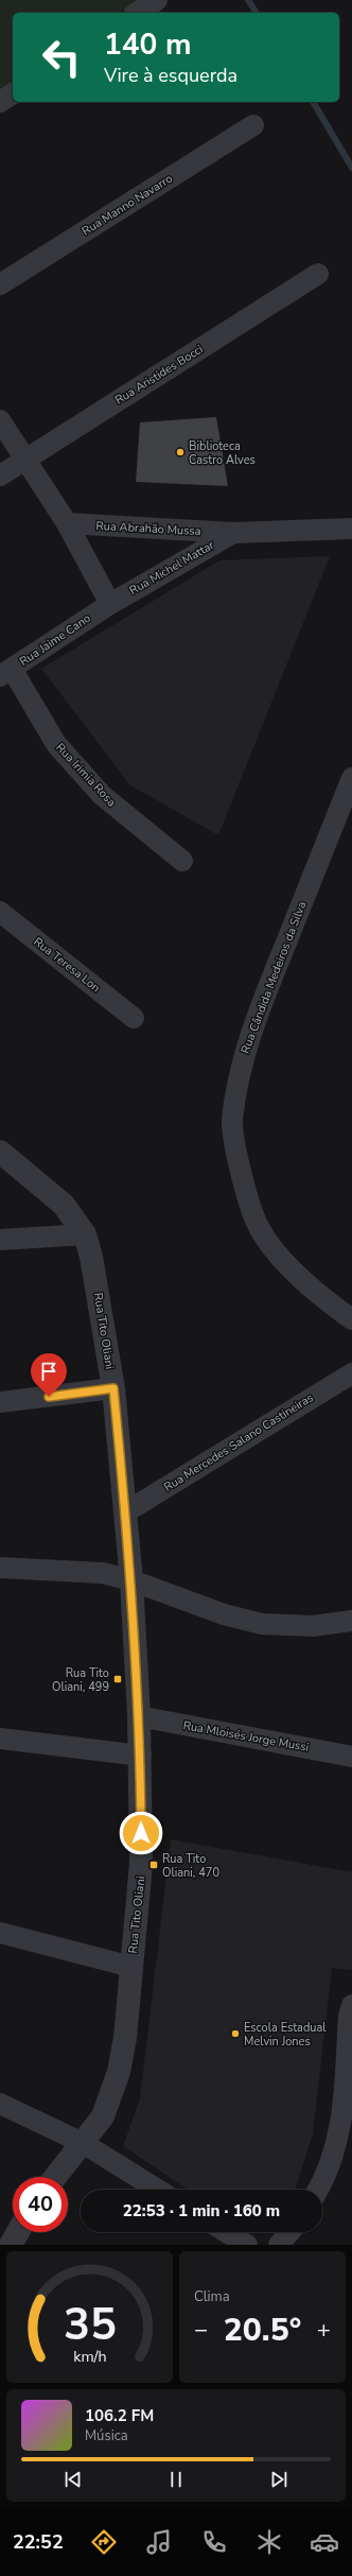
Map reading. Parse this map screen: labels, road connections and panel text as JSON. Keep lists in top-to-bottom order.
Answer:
{
  "streets": {
    "street": [
      "Rua Manno Navarro",
      "Rua Aristides Bocci",
      "Rua Abrahão Mussa",
      "Rua Michel Mattar",
      "Rua Jaime Cano",
      "Rua Irimia Rosa",
      "Rua Teresa Lon",
      "Rua Cândida Medeiros da Silva",
      "Rua Tito Oliani",
      "Rua Mercedes Salano Castineiras",
      "Rua Mloisés Jorge Mussi"
    ]
  },
  "crossings": [
    ["Rua Abrahão Mussa", "Rua Michel Mattar"],
    ["Rua Michel Mattar", "Rua Jaime Cano"],
    ["Rua Jaime Cano", "Rua Irimia Rosa"],
    ["Rua Tito Oliani", "Rua Mercedes Salano Castineiras"],
    ["Rua Tito Oliani", "Rua Mloisés Jorge Mussi"]
  ],
  "places": {
    "other": ["Biblioteca Castro Alves", "Escola Estadual Melvin Jones"],
    "transit": ["Rua Tito Oliani, 499", "Rua Tito Oliani, 470"]
  },
  "page": {
    "turn": ["140 m", "Vire à esquerda"],
    "limit": "40",
    "trip": "22:53 · 1 min · 160 m",
    "tile": "Clima",
    "heat": ["−", "20.5°", "+"],
    "song": ["106.2 FM", "Música"],
    "tabs": "22:52",
    "gauge": ["35", "km/h"]
  }
}
